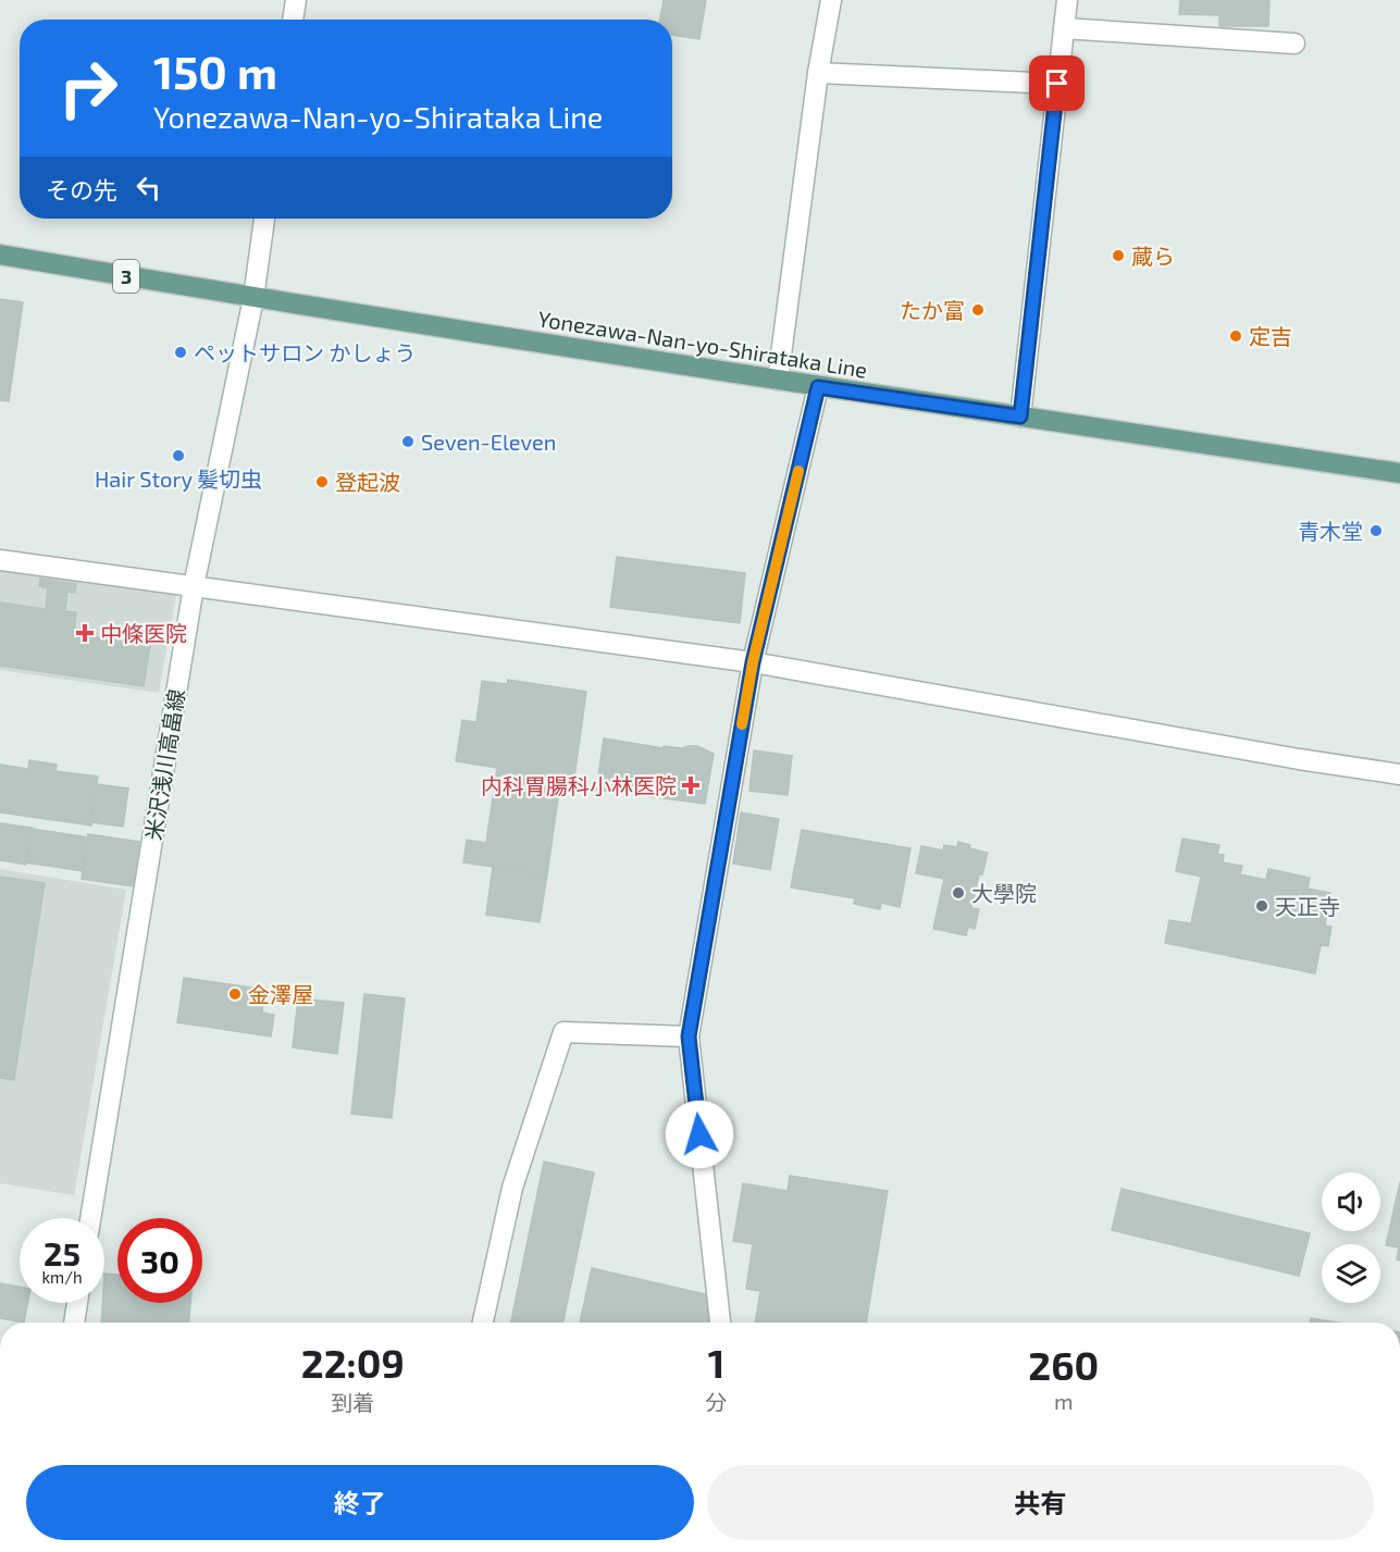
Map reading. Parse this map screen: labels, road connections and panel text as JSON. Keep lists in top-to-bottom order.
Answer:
{
  "streets": {
    "main road": ["3", "Yonezawa-Nan-yo-Shirataka Line"],
    "street": ["米沢浅川高畠線"]
  },
  "crossings": [
    ["Yonezawa-Nan-yo-Shirataka Line", "米沢浅川高畠線"]
  ],
  "places": {
    "other": [
      "蔵ら",
      "たか富",
      "定吉",
      "ペットサロン かしょう",
      "Seven-Eleven",
      "Hair Story 髪切虫",
      "登起波",
      "青木堂",
      "大學院",
      "天正寺",
      "金澤屋"
    ],
    "health": ["中條医院", "内科胃腸科小林医院"]
  },
  "page": {
    "turn": ["150 m", "Yonezawa-Nan-yo-Shirataka Line"],
    "then": "その先",
    "speed": "25 km/h",
    "limit": "30",
    "eta": [
      "22:09",
      "到着",
      "1",
      "分",
      "260",
      "m"
    ],
    "buttons": ["終了", "共有"]
  }
}
